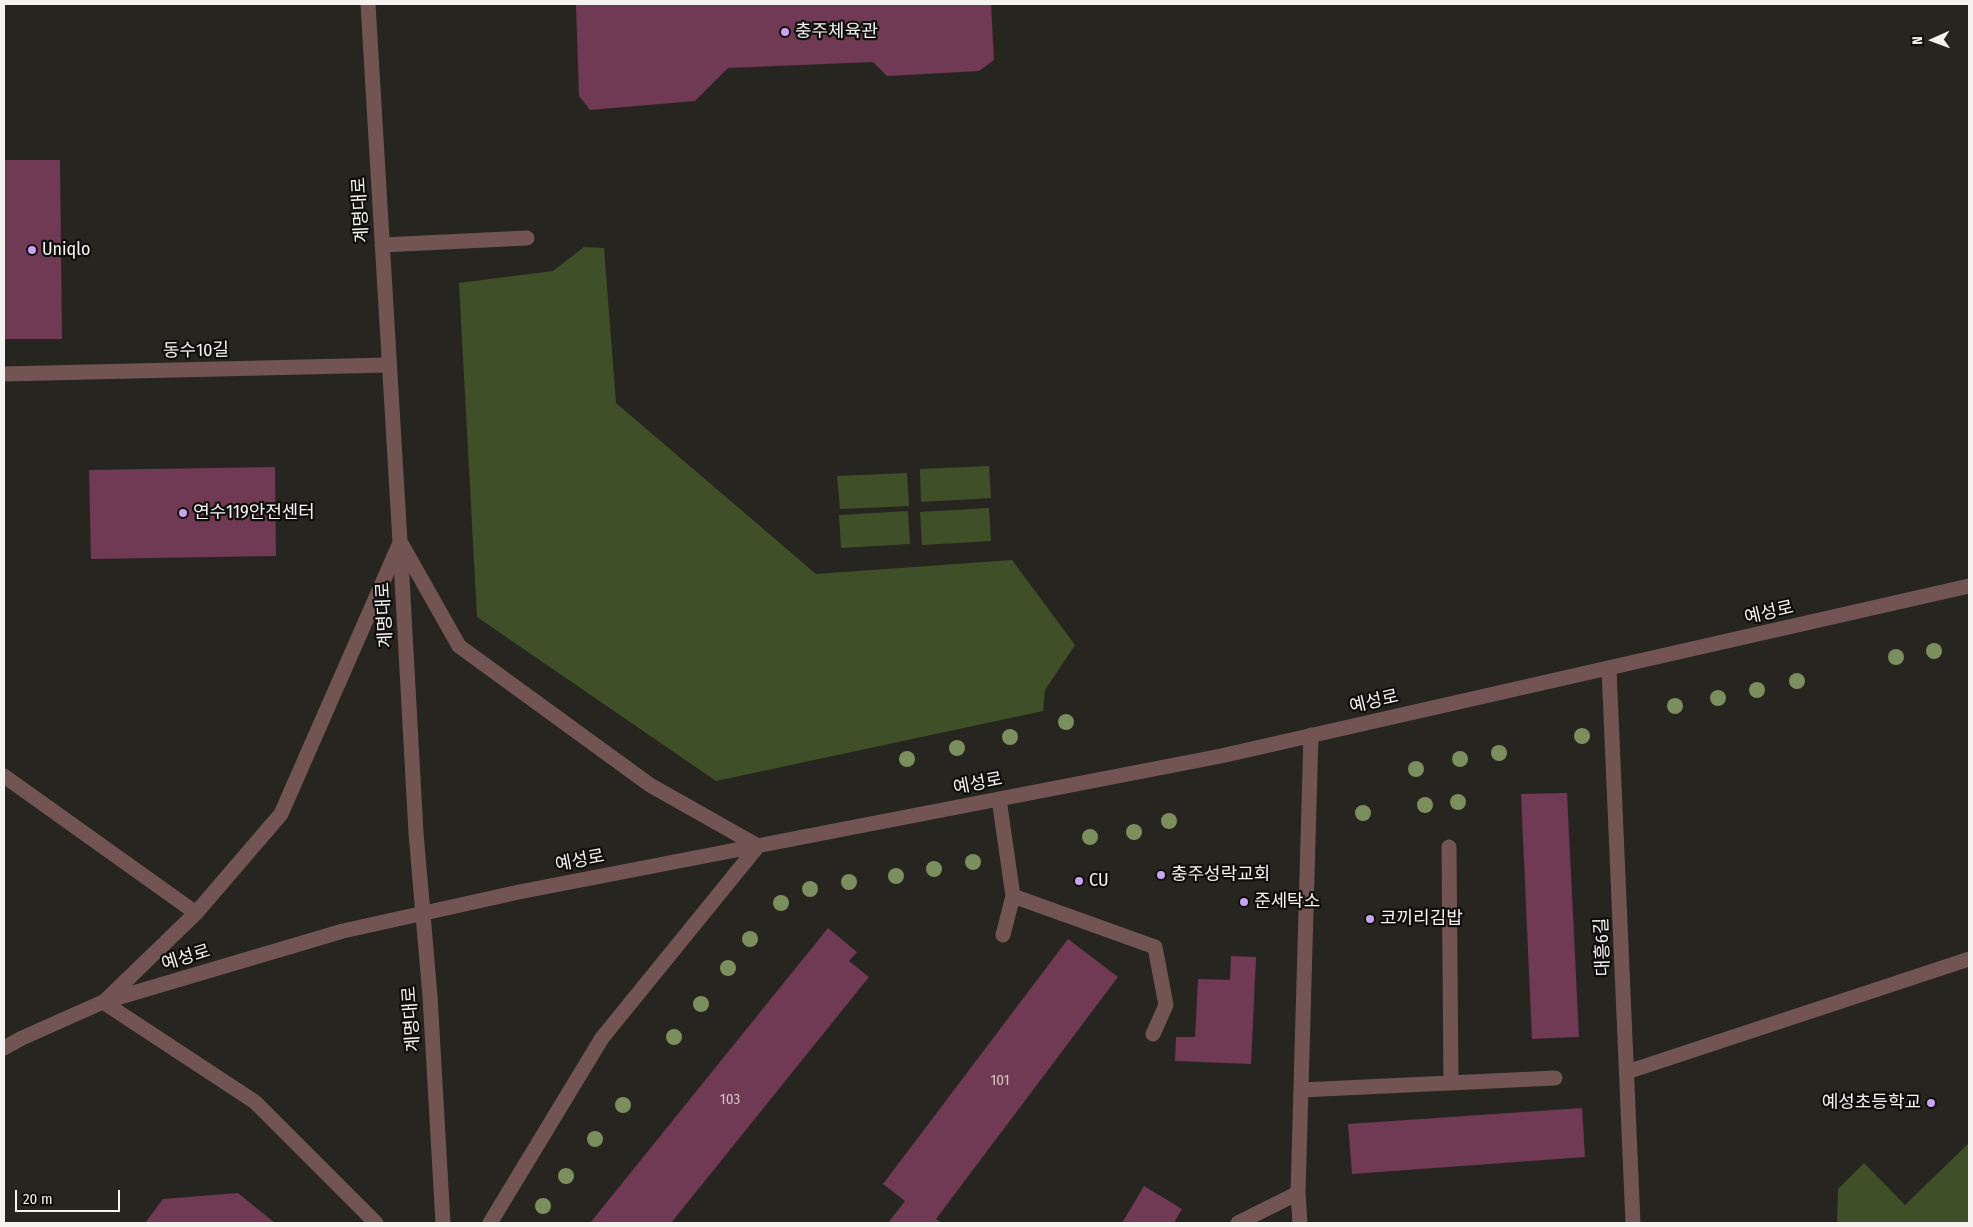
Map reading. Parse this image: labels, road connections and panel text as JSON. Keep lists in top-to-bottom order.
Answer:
{
  "streets": {
    "street": [
      "계명대로",
      "동수10길",
      "예성로",
      "대흥6길"
    ]
  },
  "crossings": [
    ["계명대로", "동수10길"],
    ["계명대로", "예성로"],
    ["예성로", "대흥6길"]
  ],
  "places": [
    "충주체육관",
    "Uniqlo",
    "연수119안전센터",
    "충주성락교회",
    "CU",
    "준세탁소",
    "코끼리김밥",
    "예성초등학교"
  ],
  "house_numbers": ["101", "103"],
  "scale_bar": "20 m",
  "north": "left"
}
